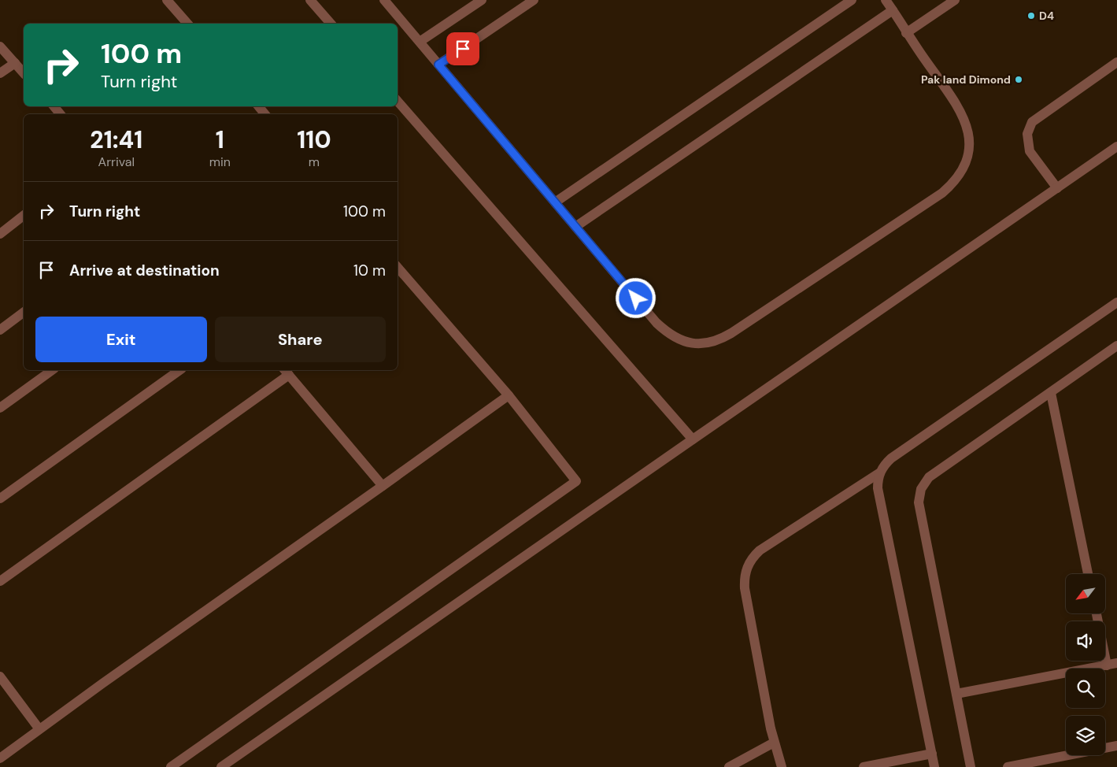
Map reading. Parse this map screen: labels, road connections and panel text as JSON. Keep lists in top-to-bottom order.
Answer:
{
  "places": ["D4", "Pak land Dimond"],
  "north": "bottom left",
  "page": {
    "turn": ["100 m", "Turn right"],
    "eta": [
      "21:41",
      "Arrival",
      "1",
      "min",
      "110",
      "m"
    ],
    "list": [
      {
        "name": "Turn right",
        "value": "100 m"
      },
      {
        "name": "Arrive at destination",
        "value": "10 m"
      }
    ],
    "buttons": ["Exit", "Share"]
  }
}
